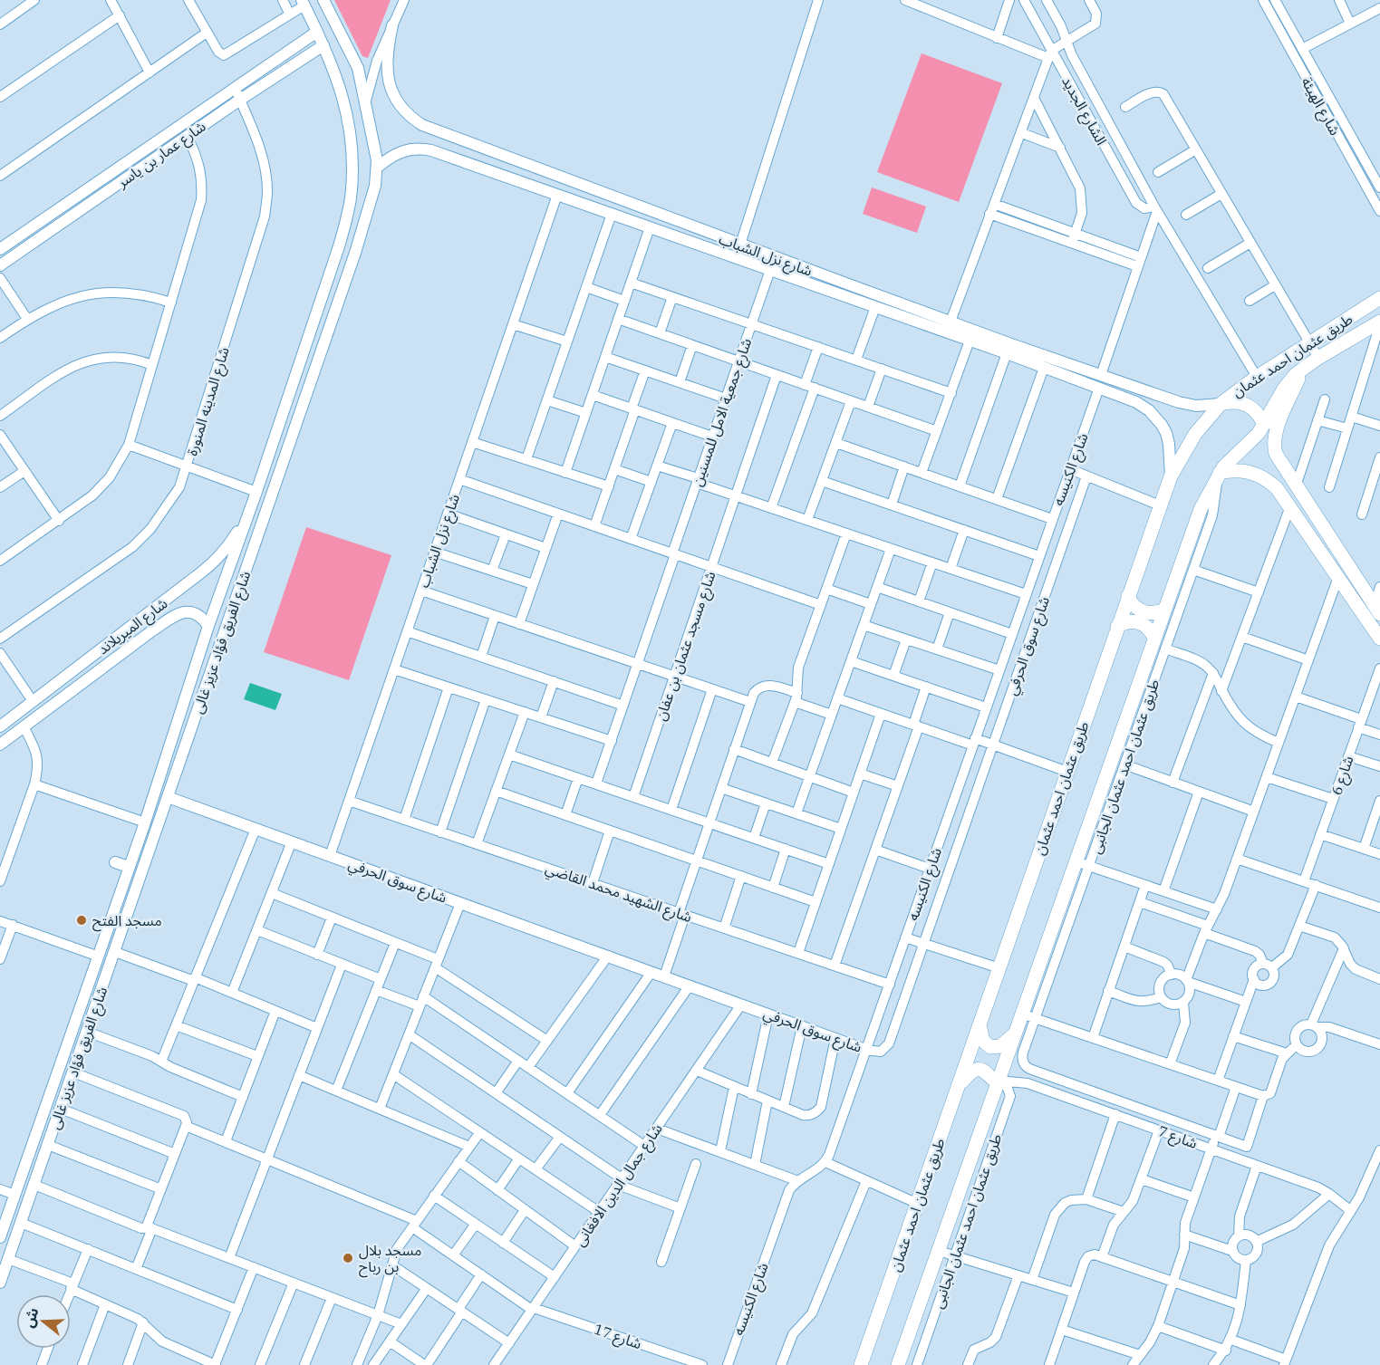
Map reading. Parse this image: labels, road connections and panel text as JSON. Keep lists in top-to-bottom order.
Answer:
{
  "streets": {
    "main road": ["طريق عثمان احمد عثمان"],
    "street": [
      "شارع الهيئة",
      "الشارع الجديد",
      "شارع عمار بن ياسر",
      "شارع نزل الشباب",
      "شارع المدينه المنورة",
      "شارع جمعية الامل للمسنين",
      "شارع الكنيسه",
      "شارع الميريلاند",
      "شارع الفريق فؤاد عزيز غالى",
      "شارع مسجد عثمان بن عفان",
      "شارع سوق الحرفي",
      "طريق عثمان احمد عثمان الجانبى",
      "شارع 6",
      "شارع الشهيد محمد القاضي",
      "شارع 7",
      "شارع جمال الدين الافغانى",
      "شارع 17"
    ]
  },
  "crossings": [
    ["الشارع الجديد", "طريق عثمان احمد عثمان"],
    ["شارع عمار بن ياسر", "شارع المدينه المنورة"],
    ["شارع عمار بن ياسر", "شارع الفريق فؤاد عزيز غالى"],
    ["شارع نزل الشباب", "طريق عثمان احمد عثمان"],
    ["شارع نزل الشباب", "شارع جمعية الامل للمسنين"],
    ["شارع نزل الشباب", "شارع الكنيسه"],
    ["شارع نزل الشباب", "شارع الفريق فؤاد عزيز غالى"],
    ["شارع نزل الشباب", "شارع سوق الحرفي"],
    ["شارع نزل الشباب", "شارع الشهيد محمد القاضي"],
    ["طريق عثمان احمد عثمان", "طريق عثمان احمد عثمان الجانبى"],
    ["طريق عثمان احمد عثمان", "شارع 7"],
    ["شارع الكنيسه", "شارع سوق الحرفي"],
    ["شارع الكنيسه", "شارع الشهيد محمد القاضي"],
    ["شارع الميريلاند", "شارع الفريق فؤاد عزيز غالى"],
    ["شارع الفريق فؤاد عزيز غالى", "شارع سوق الحرفي"],
    ["شارع سوق الحرفي", "شارع جمال الدين الافغانى"],
    ["طريق عثمان احمد عثمان الجانبى", "شارع 7"],
    ["شارع جمال الدين الافغانى", "شارع 17"]
  ],
  "places": ["مسجد الفتح", "مسجد بلال بن رباح"],
  "north": "left"
}
